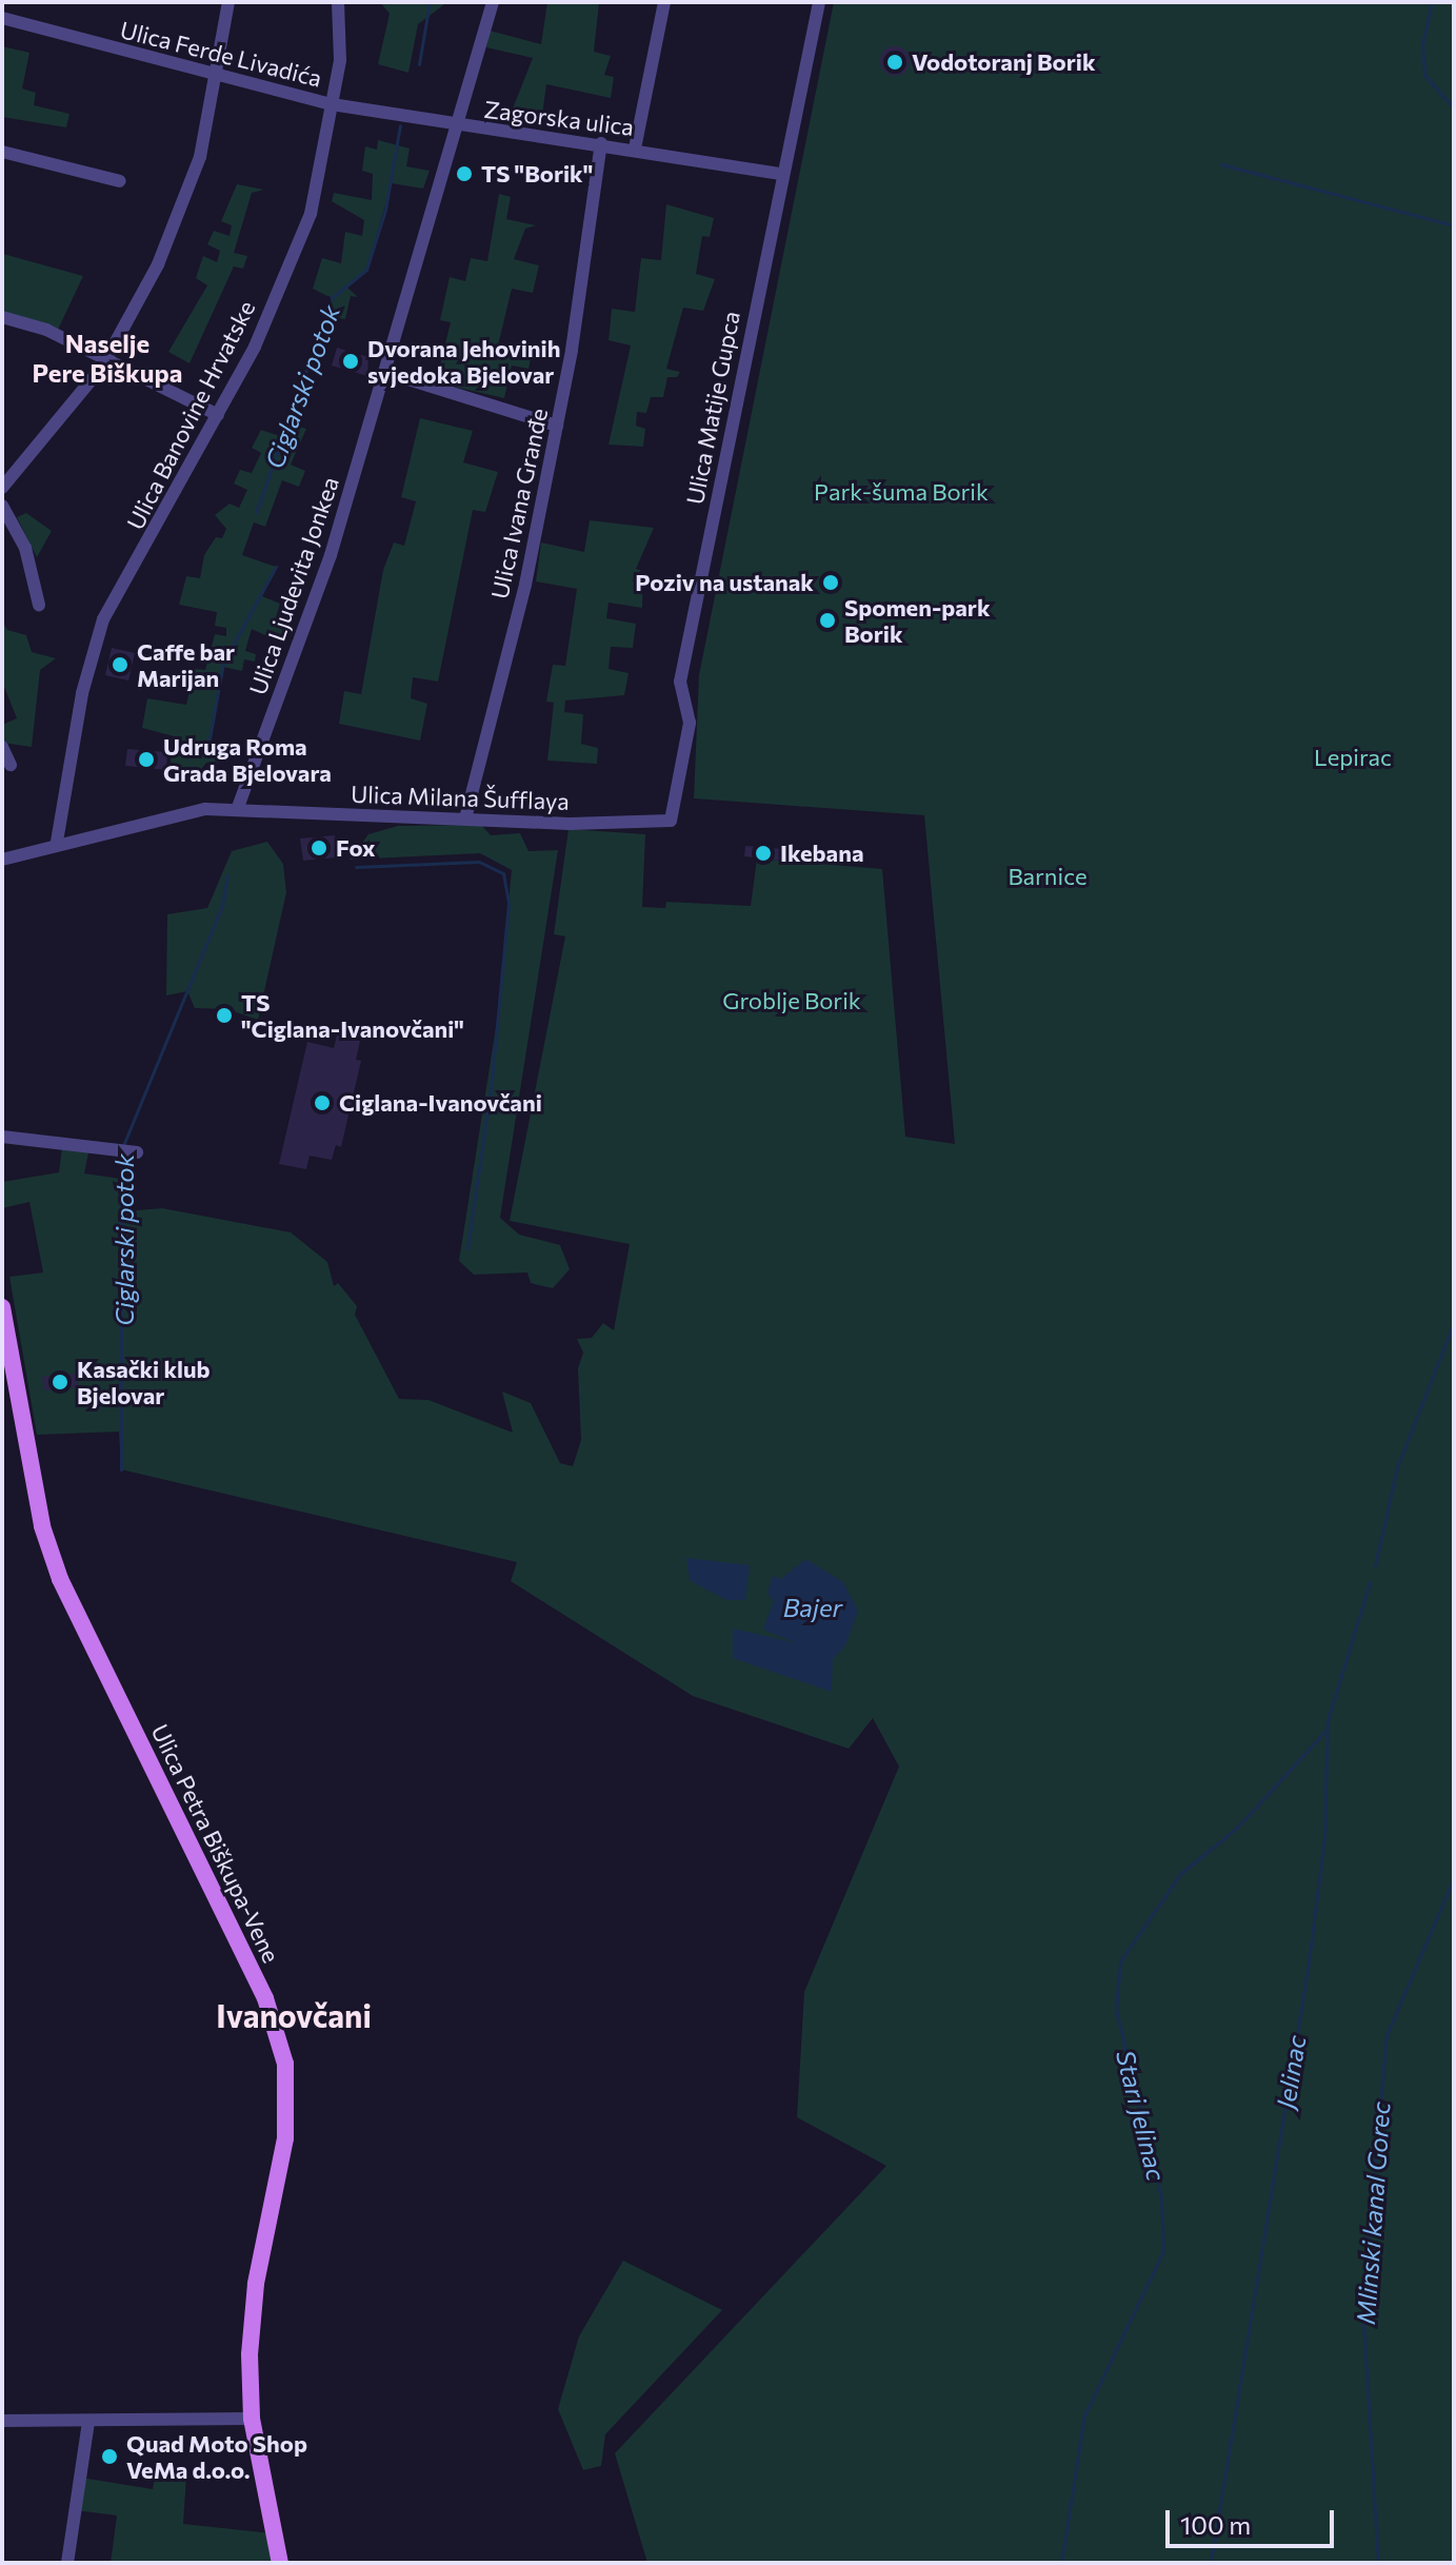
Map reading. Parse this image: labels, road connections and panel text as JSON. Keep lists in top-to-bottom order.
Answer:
{
  "streets": {
    "main road": ["Ulica Petra Biškupa-Vene"],
    "street": [
      "Ulica Ferde Livadića",
      "Zagorska ulica",
      "Ulica Matije Gupca",
      "Ulica Banovine Hrvatske",
      "Ulica Ivana Granđe",
      "Ulica Ljudevita Jonkea",
      "Ulica Milana Šufflaya"
    ]
  },
  "crossings": [
    ["Ulica Ferde Livadića", "Zagorska ulica"],
    ["Ulica Ferde Livadića", "Ulica Banovine Hrvatske"],
    ["Zagorska ulica", "Ulica Matije Gupca"],
    ["Zagorska ulica", "Ulica Banovine Hrvatske"],
    ["Zagorska ulica", "Ulica Ivana Granđe"],
    ["Zagorska ulica", "Ulica Ljudevita Jonkea"],
    ["Ulica Matije Gupca", "Ulica Milana Šufflaya"],
    ["Ulica Banovine Hrvatske", "Ulica Milana Šufflaya"],
    ["Ulica Ivana Granđe", "Ulica Milana Šufflaya"],
    ["Ulica Ljudevita Jonkea", "Ulica Milana Šufflaya"]
  ],
  "districts": ["Naselje Pere Biškupa", "Ivanovčani"],
  "water": [
    "Ciglarski potok",
    "Bajer",
    "Jelinac",
    "Stari Jelinac",
    "Mlinski kanal Gorec"
  ],
  "parks": [
    "Park-šuma Borik",
    "Lepirac",
    "Barnice",
    "Groblje Borik"
  ],
  "places": [
    "Vodotoranj Borik",
    "TS \"Borik\"",
    "Dvorana Jehovinih svjedoka Bjelovar",
    "Poziv na ustanak",
    "Spomen-park Borik",
    "Caffe bar Marijan",
    "Udruga Roma Grada Bjelovara",
    "Fox",
    "Ikebana",
    "TS \"Ciglana-Ivanovčani\"",
    "Ciglana-Ivanovčani",
    "Kasački klub Bjelovar",
    "Quad Moto Shop VeMa d.o.o."
  ],
  "scale_bar": "100 m"
}
